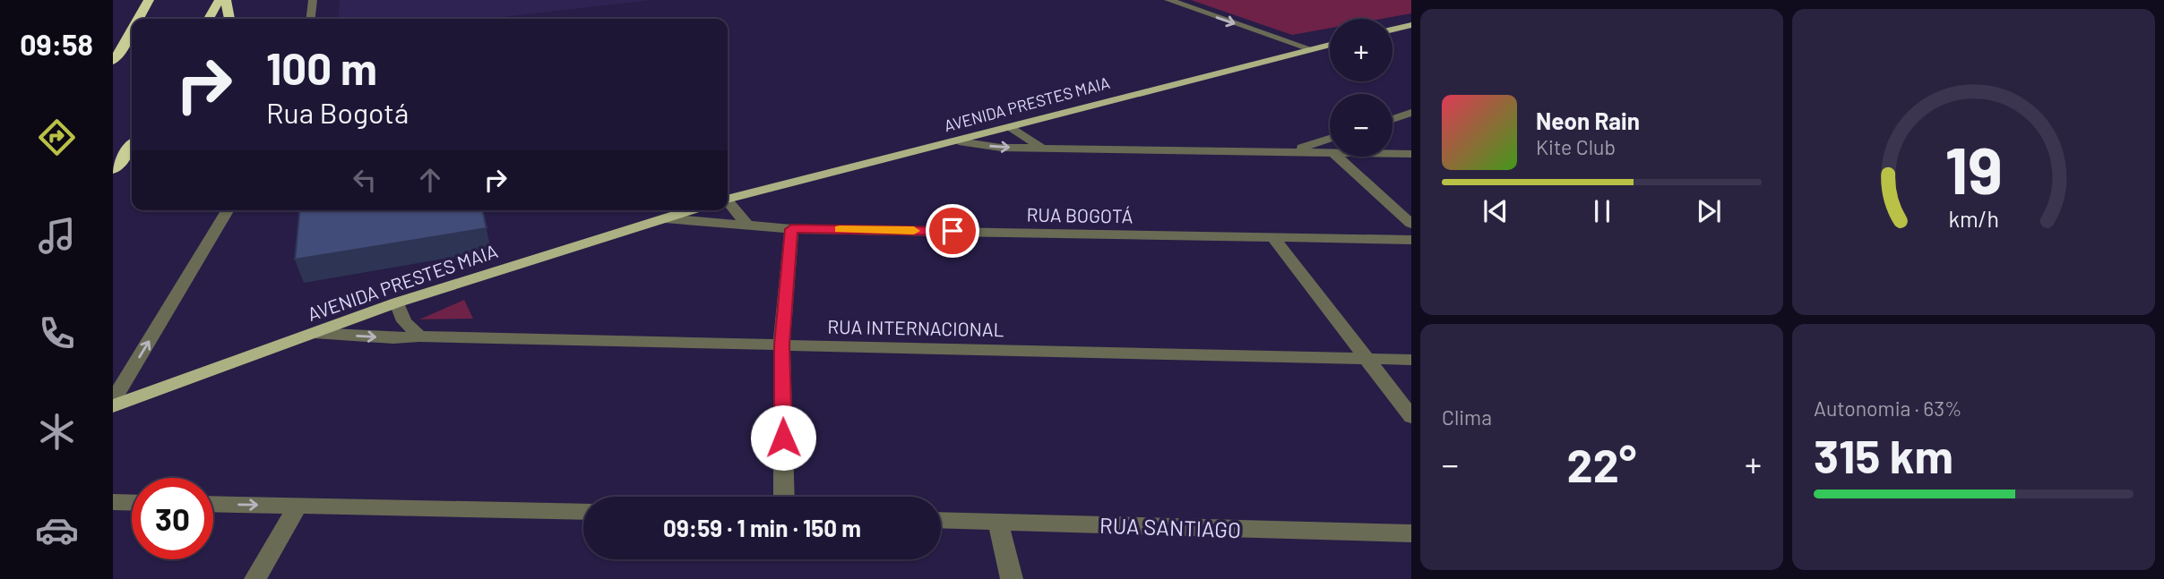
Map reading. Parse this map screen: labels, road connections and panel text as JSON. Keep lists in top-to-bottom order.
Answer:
{
  "streets": {
    "main road": ["AVENIDA PRESTES MAIA"],
    "street": ["RUA BOGOTÁ", "RUA INTERNACIONAL", "RUA SANTIAGO"]
  },
  "crossings": [
    ["AVENIDA PRESTES MAIA", "RUA BOGOTÁ"],
    ["AVENIDA PRESTES MAIA", "RUA INTERNACIONAL"]
  ],
  "page": {
    "tabs": "09:58",
    "map_buttons": ["+", "−"],
    "turn": ["100 m", "Rua Bogotá"],
    "song": ["Neon Rain", "Kite Club"],
    "tile": [
      "Clima",
      ["Autonomia · 63%", "315 km"]
    ],
    "heat": ["−", "22°", "+"],
    "limit": "30",
    "trip": "09:59 · 1 min · 150 m",
    "gauge": ["19", "km/h"]
  }
}
